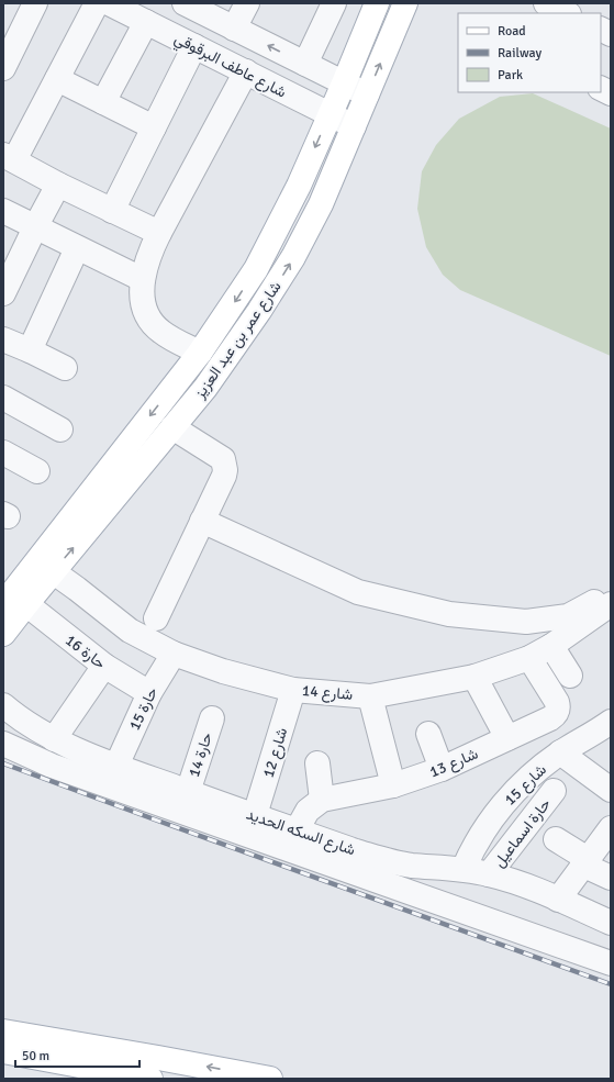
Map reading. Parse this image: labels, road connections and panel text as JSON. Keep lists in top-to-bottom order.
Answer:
{
  "streets": {
    "main road": ["شارع عمر بن عبد العزيز"],
    "street": [
      "شارع عاطف البرقوقي",
      "حارة 16",
      "شارع 14",
      "حارة 15",
      "شارع 12",
      "حارة 14",
      "شارع 13",
      "شارع 15",
      "شارع السكه الحديد",
      "حارة اسماعيل"
    ]
  },
  "crossings": [
    ["شارع عاطف البرقوقي", "شارع عمر بن عبد العزيز"],
    ["شارع عمر بن عبد العزيز", "حارة 16"],
    ["شارع عمر بن عبد العزيز", "شارع 14"],
    ["حارة 16", "حارة 15"],
    ["شارع 14", "حارة 15"],
    ["شارع 14", "شارع 12"],
    ["شارع 14", "شارع 13"],
    ["حارة 15", "شارع السكه الحديد"],
    ["شارع 12", "شارع السكه الحديد"],
    ["حارة 14", "شارع السكه الحديد"],
    ["شارع 15", "شارع السكه الحديد"],
    ["شارع السكه الحديد", "حارة اسماعيل"]
  ],
  "legend": ["Road", "Railway", "Park"],
  "scale_bar": "50 m"
}
